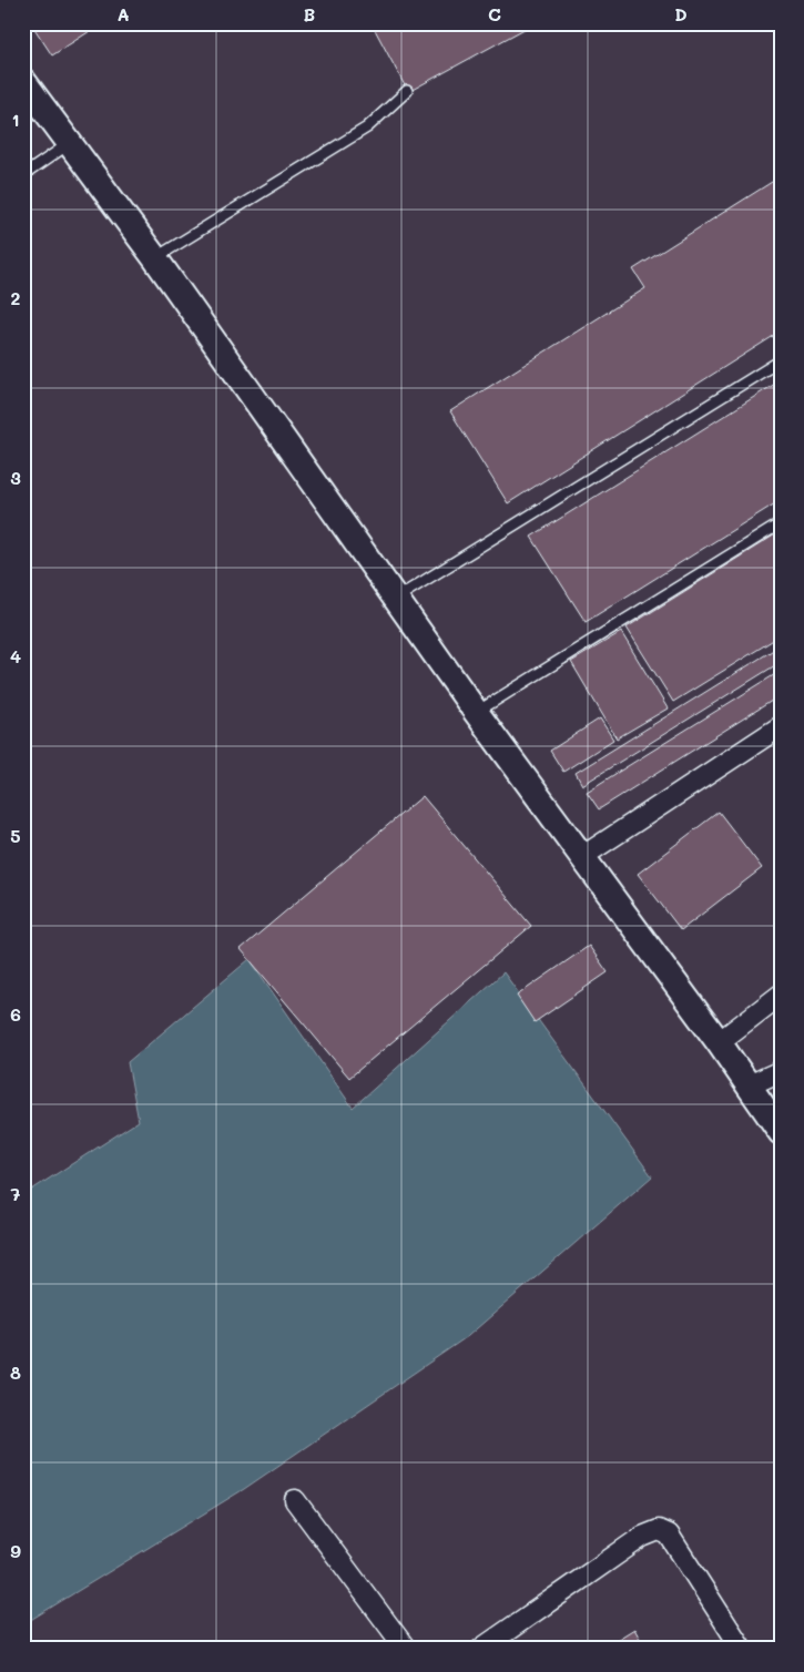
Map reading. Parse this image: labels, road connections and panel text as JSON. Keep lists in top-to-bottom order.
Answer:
{
  "grid": {
    "columns": [
      "A",
      "B",
      "C",
      "D"
    ],
    "rows": [
      "1",
      "2",
      "3",
      "4",
      "5",
      "6",
      "7",
      "8",
      "9"
    ]
  }
}
